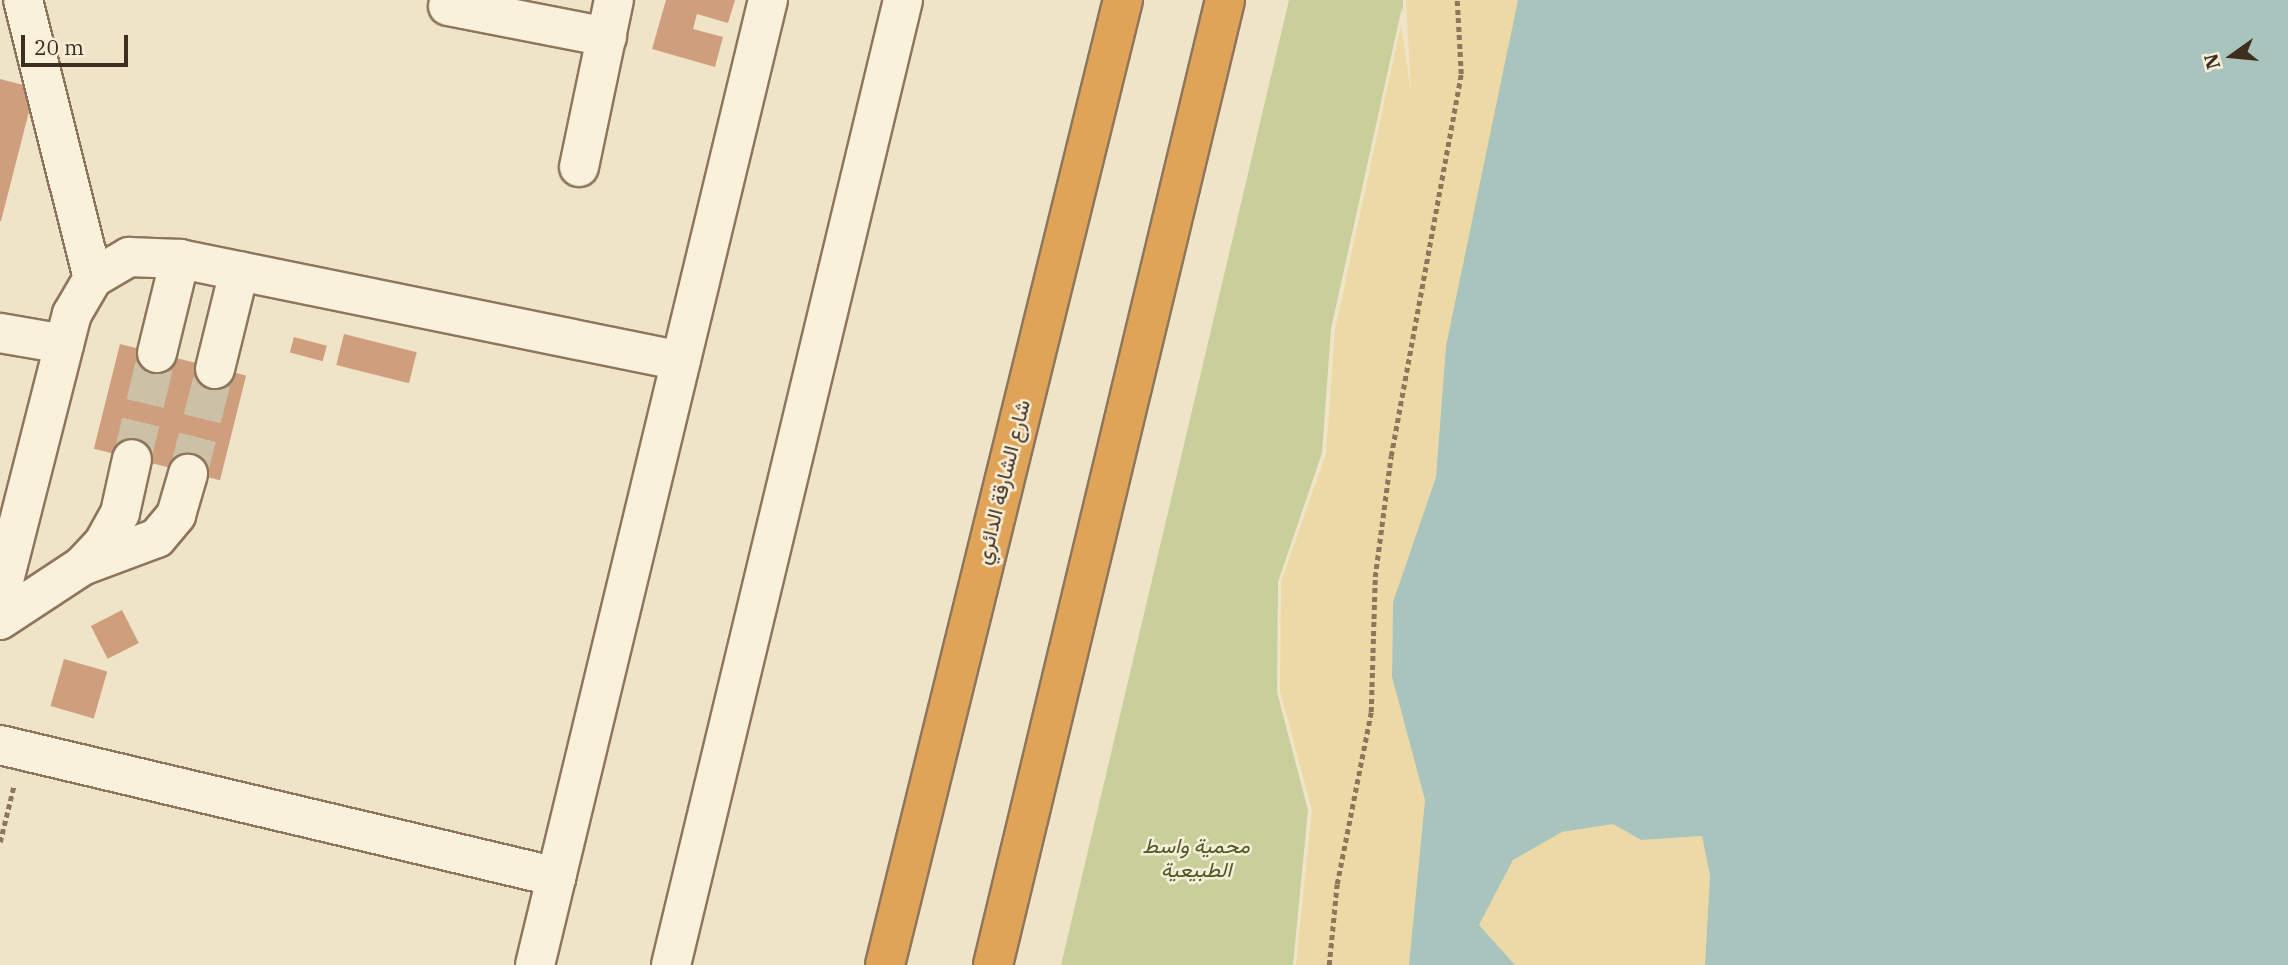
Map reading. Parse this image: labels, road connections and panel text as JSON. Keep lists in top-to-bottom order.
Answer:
{
  "streets": {
    "highway": ["شارع الشارقة الدائري"]
  },
  "parks": ["محمية واسط الطبيعية"],
  "scale_bar": "20 m",
  "north": "left"
}
